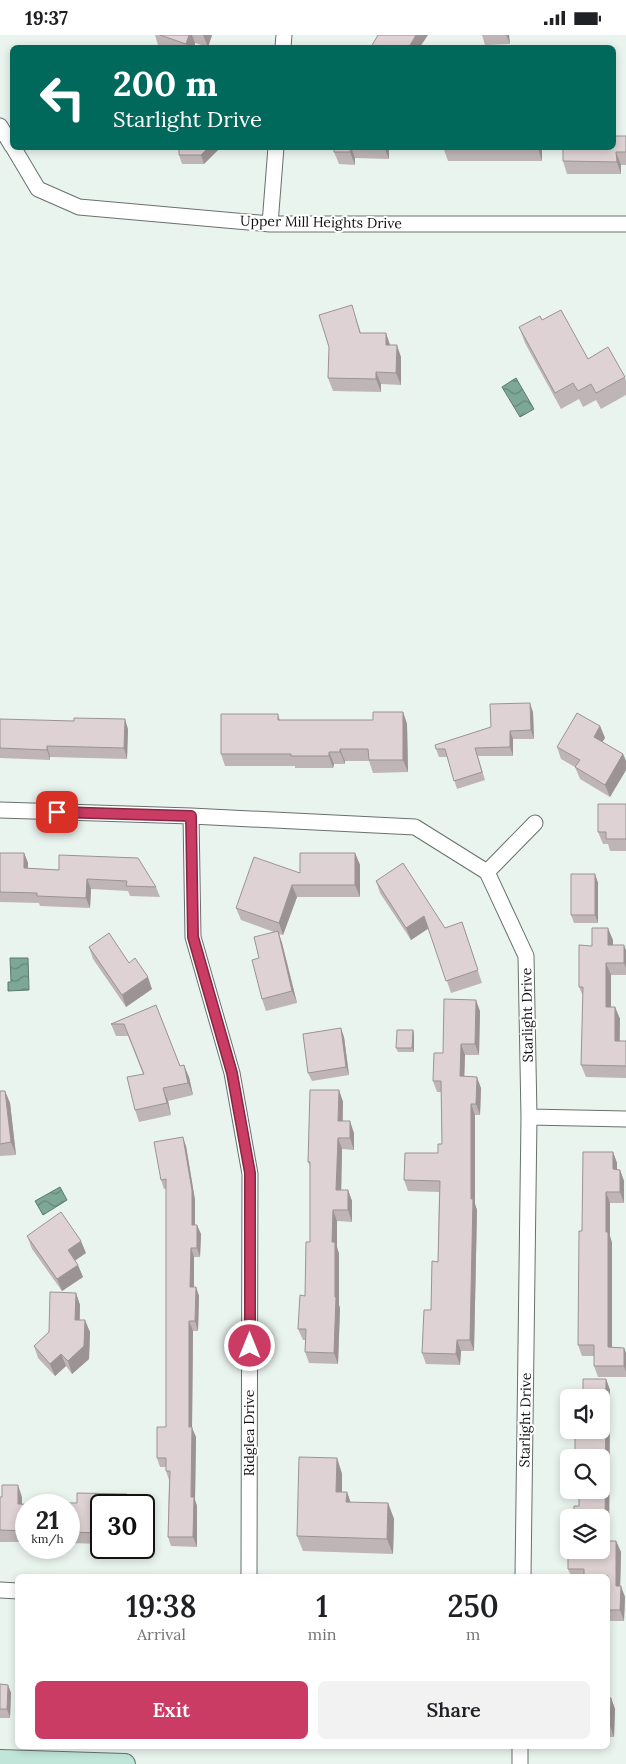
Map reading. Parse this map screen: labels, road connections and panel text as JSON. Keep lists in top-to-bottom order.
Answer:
{
  "streets": {
    "street": ["Upper Mill Heights Drive", "Starlight Drive", "Ridglea Drive"]
  },
  "page": {
    "status": "19:37",
    "turn": ["200 m", "Starlight Drive"],
    "speed": "21 km/h",
    "limit": "30",
    "eta": [
      "19:38",
      "Arrival",
      "1",
      "min",
      "250",
      "m"
    ],
    "buttons": ["Exit", "Share"]
  }
}
